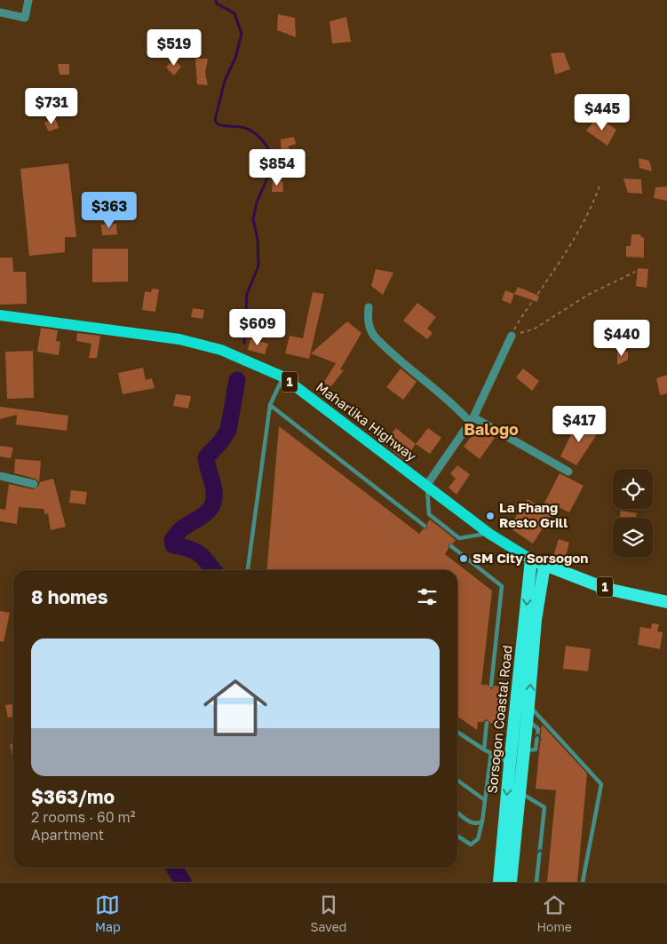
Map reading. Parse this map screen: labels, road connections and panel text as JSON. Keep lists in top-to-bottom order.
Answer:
{
  "streets": {
    "highway": ["1", "Maharlika Highway", "Sorsogon Coastal Road"]
  },
  "crossings": [
    ["Maharlika Highway", "Sorsogon Coastal Road"]
  ],
  "districts": ["Balogo"],
  "places": ["La Fhang Resto Grill", "SM City Sorsogon"],
  "page": {
    "price": [
      "$519",
      "$731",
      "$445",
      "$854",
      "$363",
      "$609",
      "$440",
      "$417"
    ],
    "heading": "8 homes",
    "list": [
      {
        "name": "$363/mo",
        "note": "2 rooms · 60 m² · Apartment"
      }
    ],
    "tabs": ["Map", "Saved", "Home"]
  }
}
